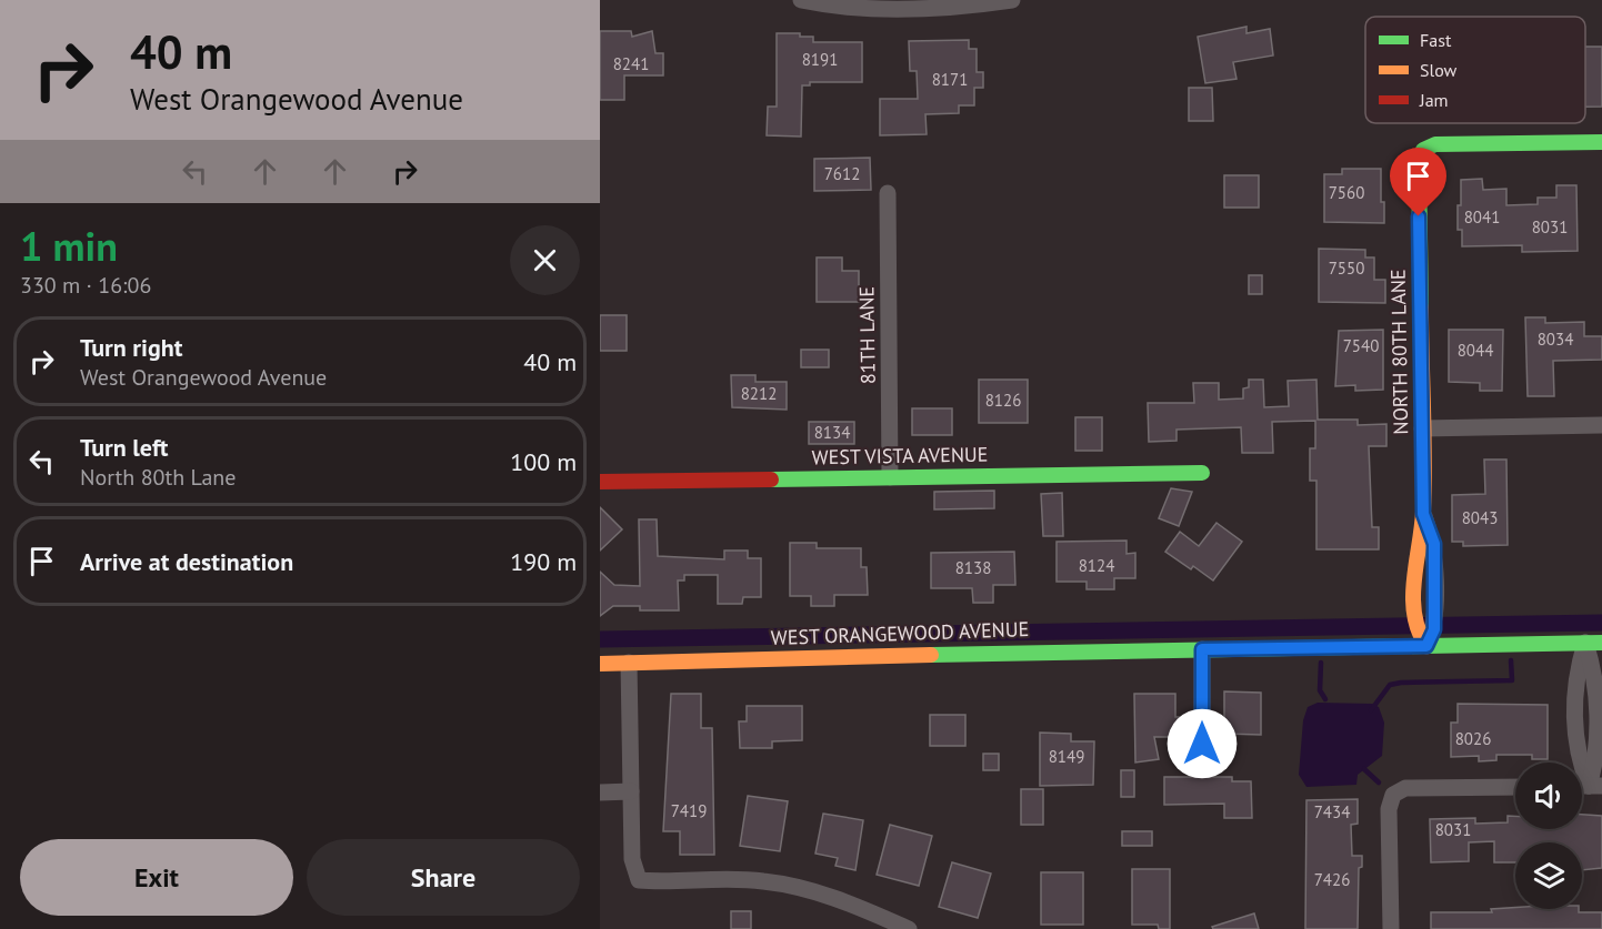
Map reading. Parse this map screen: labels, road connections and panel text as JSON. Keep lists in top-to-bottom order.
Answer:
{
  "streets": {
    "street": [
      "81TH LANE",
      "NORTH 80TH LANE",
      "WEST VISTA AVENUE",
      "WEST ORANGEWOOD AVENUE"
    ]
  },
  "crossings": [
    ["81TH LANE", "WEST VISTA AVENUE"],
    ["NORTH 80TH LANE", "WEST ORANGEWOOD AVENUE"]
  ],
  "house_numbers": [
    "8191",
    "8241",
    "8171",
    "7612",
    "7560",
    "8041",
    "8031",
    "7550",
    "8034",
    "7540",
    "8044",
    "8212",
    "8126",
    "8134",
    "8043",
    "8124",
    "8138",
    "8026",
    "8149",
    "7419",
    "7434",
    "8031",
    "7426"
  ],
  "legend": ["Fast", "Slow", "Jam"],
  "page": {
    "turn": ["40 m", "West Orangewood Avenue"],
    "heading": ["1 min", "330 m · 16:06"],
    "list": [
      {
        "name": "Turn right",
        "note": "West Orangewood Avenue",
        "value": "40 m"
      },
      {
        "name": "Turn left",
        "note": "North 80th Lane",
        "value": "100 m"
      },
      {
        "name": "Arrive at destination",
        "value": "190 m"
      }
    ],
    "buttons": ["Exit", "Share"]
  }
}
